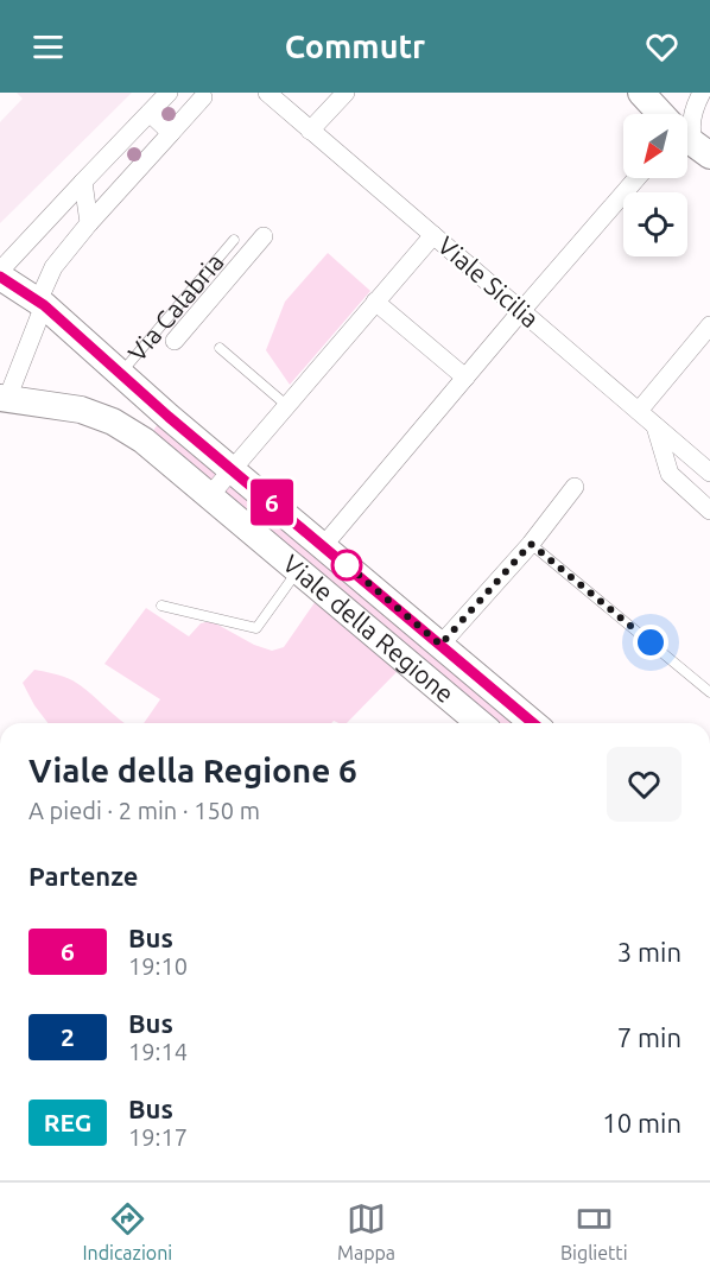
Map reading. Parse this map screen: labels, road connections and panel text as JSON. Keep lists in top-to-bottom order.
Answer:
{
  "streets": {
    "street": ["Viale Sicilia", "Via Calabria", "Viale della Regione"]
  },
  "crossings": [
    ["Via Calabria", "Viale della Regione"]
  ],
  "lines": ["bus line 6"],
  "north": "bottom left",
  "page": {
    "header": "Commutr",
    "on_map": "6",
    "heading": [
      ["Viale della Regione 6", "A piedi · 2 min · 150 m"],
      "Partenze"
    ],
    "list": [
      {
        "mark": "6",
        "name": "Bus",
        "note": "19:10",
        "value": "3 min"
      },
      {
        "mark": "2",
        "name": "Bus",
        "note": "19:14",
        "value": "7 min"
      },
      {
        "mark": "REG",
        "name": "Bus",
        "note": "19:17",
        "value": "10 min"
      }
    ],
    "tabs": ["Indicazioni", "Mappa", "Biglietti"]
  }
}
